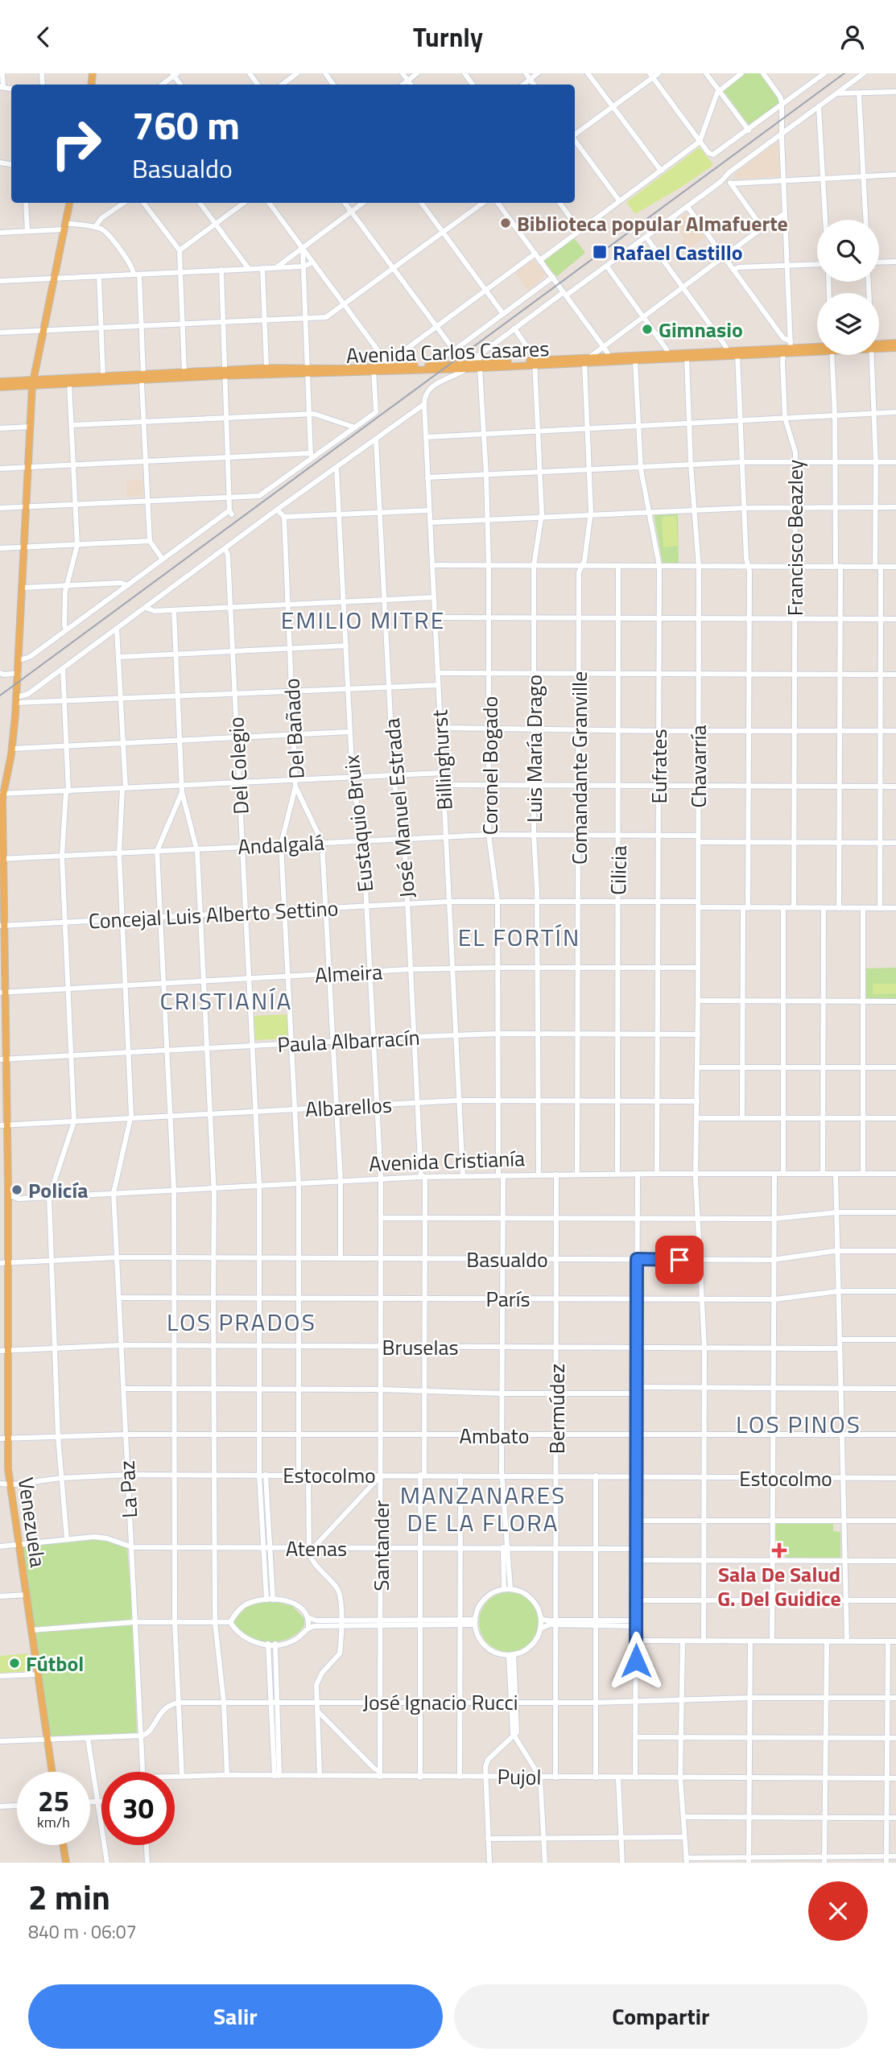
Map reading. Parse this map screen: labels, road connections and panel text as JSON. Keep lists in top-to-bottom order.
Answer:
{
  "streets": {
    "main road": ["Avenida Carlos Casares", "Avenida Cristianía", "Venezuela"],
    "street": [
      "Francisco Beazley",
      "Del Bañado",
      "Luis María Drago",
      "Billinghurst",
      "Del Colegio",
      "Coronel Bogado",
      "Eufrates",
      "Chavarría",
      "Comandante Granville",
      "José Manuel Estrada",
      "Eustaquio Bruix",
      "Andalgalá",
      "Cilicia",
      "Concejal Luis Alberto Settino",
      "Almeira",
      "Paula Albarracín",
      "Albarellos",
      "Basualdo",
      "París",
      "Bruselas",
      "Bermúdez",
      "Ambato",
      "Estocolmo",
      "La Paz",
      "Santander",
      "Atenas",
      "José Ignacio Rucci",
      "Pujol"
    ]
  },
  "crossings": [
    ["Avenida Carlos Casares", "Francisco Beazley"],
    ["Avenida Carlos Casares", "Luis María Drago"],
    ["Avenida Carlos Casares", "Coronel Bogado"],
    ["Avenida Carlos Casares", "Eufrates"],
    ["Avenida Carlos Casares", "Chavarría"],
    ["Avenida Carlos Casares", "Comandante Granville"],
    ["Avenida Carlos Casares", "Venezuela"],
    ["Francisco Beazley", "Andalgalá"],
    ["Francisco Beazley", "Concejal Luis Alberto Settino"],
    ["Del Bañado", "Andalgalá"],
    ["Del Bañado", "Concejal Luis Alberto Settino"],
    ["Del Bañado", "Almeira"],
    ["Del Bañado", "Paula Albarracín"],
    ["Del Bañado", "Albarellos"],
    ["Del Bañado", "Avenida Cristianía"],
    ["Del Bañado", "Basualdo"],
    ["Luis María Drago", "Andalgalá"],
    ["Luis María Drago", "Concejal Luis Alberto Settino"],
    ["Luis María Drago", "Almeira"],
    ["Luis María Drago", "Paula Albarracín"],
    ["Luis María Drago", "Albarellos"],
    ["Luis María Drago", "Avenida Cristianía"],
    ["Billinghurst", "Andalgalá"],
    ["Billinghurst", "Concejal Luis Alberto Settino"],
    ["Billinghurst", "Almeira"],
    ["Billinghurst", "Paula Albarracín"],
    ["Billinghurst", "Albarellos"],
    ["Billinghurst", "Avenida Cristianía"],
    ["Del Colegio", "Andalgalá"],
    ["Del Colegio", "Concejal Luis Alberto Settino"],
    ["Del Colegio", "Almeira"],
    ["Del Colegio", "Paula Albarracín"],
    ["Del Colegio", "Albarellos"],
    ["Del Colegio", "Avenida Cristianía"],
    ["Del Colegio", "Basualdo"],
    ["Del Colegio", "París"],
    ["Del Colegio", "Bruselas"],
    ["Del Colegio", "Ambato"],
    ["Del Colegio", "Estocolmo"],
    ["Del Colegio", "Atenas"],
    ["Coronel Bogado", "Andalgalá"],
    ["Coronel Bogado", "Concejal Luis Alberto Settino"],
    ["Coronel Bogado", "Almeira"],
    ["Coronel Bogado", "Paula Albarracín"],
    ["Coronel Bogado", "Albarellos"],
    ["Coronel Bogado", "Avenida Cristianía"],
    ["Coronel Bogado", "Basualdo"],
    ["Coronel Bogado", "París"],
    ["Coronel Bogado", "Bruselas"],
    ["Coronel Bogado", "Ambato"],
    ["Coronel Bogado", "Estocolmo"],
    ["Coronel Bogado", "Atenas"],
    ["Eufrates", "Andalgalá"],
    ["Eufrates", "Concejal Luis Alberto Settino"],
    ["Eufrates", "Almeira"],
    ["Eufrates", "Paula Albarracín"],
    ["Eufrates", "Albarellos"],
    ["Eufrates", "Avenida Cristianía"],
    ["Chavarría", "Andalgalá"],
    ["Chavarría", "Concejal Luis Alberto Settino"],
    ["Chavarría", "Almeira"],
    ["Chavarría", "Paula Albarracín"],
    ["Chavarría", "Albarellos"],
    ["Chavarría", "Avenida Cristianía"],
    ["Chavarría", "Basualdo"],
    ["Chavarría", "París"],
    ["Chavarría", "Bruselas"],
    ["Chavarría", "Ambato"],
    ["Chavarría", "Estocolmo"],
    ["Comandante Granville", "Andalgalá"],
    ["Comandante Granville", "Concejal Luis Alberto Settino"],
    ["Comandante Granville", "Almeira"],
    ["Comandante Granville", "Paula Albarracín"],
    ["Comandante Granville", "Albarellos"],
    ["Comandante Granville", "Avenida Cristianía"],
    ["José Manuel Estrada", "Andalgalá"],
    ["José Manuel Estrada", "Concejal Luis Alberto Settino"],
    ["José Manuel Estrada", "Almeira"],
    ["José Manuel Estrada", "Paula Albarracín"],
    ["José Manuel Estrada", "Albarellos"],
    ["José Manuel Estrada", "Avenida Cristianía"],
    ["José Manuel Estrada", "Basualdo"],
    ["José Manuel Estrada", "París"],
    ["José Manuel Estrada", "Bruselas"],
    ["José Manuel Estrada", "Ambato"],
    ["José Manuel Estrada", "Estocolmo"],
    ["José Manuel Estrada", "Atenas"],
    ["José Manuel Estrada", "José Ignacio Rucci"],
    ["José Manuel Estrada", "Pujol"],
    ["Eustaquio Bruix", "Andalgalá"],
    ["Eustaquio Bruix", "Concejal Luis Alberto Settino"],
    ["Eustaquio Bruix", "Almeira"],
    ["Eustaquio Bruix", "Paula Albarracín"],
    ["Eustaquio Bruix", "Albarellos"],
    ["Eustaquio Bruix", "Avenida Cristianía"],
    ["Eustaquio Bruix", "Santander"],
    ["Andalgalá", "Cilicia"],
    ["Andalgalá", "La Paz"],
    ["Andalgalá", "Venezuela"],
    ["Cilicia", "Concejal Luis Alberto Settino"],
    ["Cilicia", "Almeira"],
    ["Cilicia", "Paula Albarracín"],
    ["Cilicia", "Albarellos"],
    ["Cilicia", "Avenida Cristianía"],
    ["Concejal Luis Alberto Settino", "La Paz"],
    ["Concejal Luis Alberto Settino", "Venezuela"],
    ["Almeira", "La Paz"],
    ["Almeira", "Venezuela"],
    ["Paula Albarracín", "La Paz"],
    ["Paula Albarracín", "Venezuela"],
    ["Albarellos", "La Paz"],
    ["Albarellos", "Venezuela"],
    ["Avenida Cristianía", "Bermúdez"],
    ["Avenida Cristianía", "La Paz"],
    ["Avenida Cristianía", "Venezuela"],
    ["Avenida Cristianía", "Santander"],
    ["Basualdo", "Bermúdez"],
    ["Basualdo", "La Paz"],
    ["Basualdo", "Santander"],
    ["París", "Bermúdez"],
    ["París", "La Paz"],
    ["París", "Santander"],
    ["Bruselas", "Bermúdez"],
    ["Bruselas", "La Paz"],
    ["Bruselas", "Venezuela"],
    ["Bruselas", "Santander"],
    ["Bermúdez", "Ambato"],
    ["Bermúdez", "Estocolmo"],
    ["Bermúdez", "Atenas"],
    ["Bermúdez", "José Ignacio Rucci"],
    ["Bermúdez", "Pujol"],
    ["Ambato", "La Paz"],
    ["Ambato", "Venezuela"],
    ["Ambato", "Santander"],
    ["Estocolmo", "La Paz"],
    ["Estocolmo", "Venezuela"],
    ["Estocolmo", "Santander"],
    ["La Paz", "Atenas"],
    ["Venezuela", "Atenas"],
    ["Santander", "Atenas"],
    ["Santander", "José Ignacio Rucci"],
    ["Santander", "Pujol"]
  ],
  "districts": [
    "EMILIO MITRE",
    "EL FORTÍN",
    "CRISTIANÍA",
    "LOS PRADOS",
    "LOS PINOS",
    "MANZANARES DE LA FLORA"
  ],
  "places": {
    "other": [
      "Biblioteca popular Almafuerte",
      "Gimnasio",
      "Policía",
      "Fútbol"
    ],
    "transit": ["Rafael Castillo"],
    "health": ["Sala De Salud G. Del Guidice"]
  },
  "page": {
    "header": "Turnly",
    "turn": ["760 m", "Basualdo"],
    "speed": "25 km/h",
    "limit": "30",
    "heading": ["2 min", "840 m · 06:07"],
    "buttons": ["Salir", "Compartir"]
  }
}
